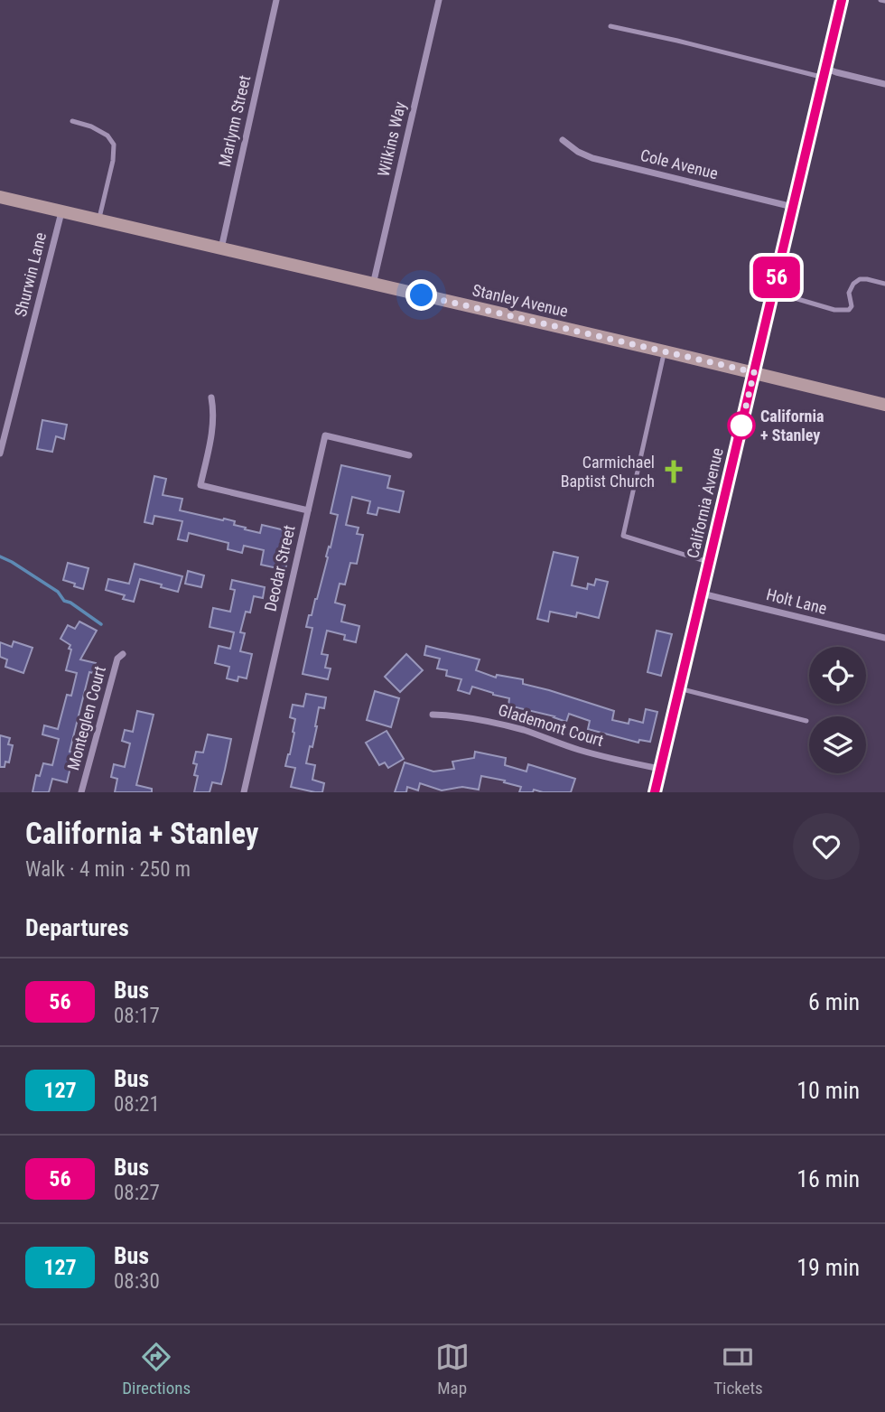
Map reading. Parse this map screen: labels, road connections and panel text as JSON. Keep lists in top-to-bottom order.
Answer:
{
  "streets": {
    "street": [
      "Marlynn Street",
      "Wilkins Way",
      "Cole Avenue",
      "Shurwin Lane",
      "Stanley Avenue",
      "California Avenue",
      "Deodar Street",
      "Holt Lane",
      "Monteglen Court",
      "Glademont Court"
    ]
  },
  "crossings": [
    ["Marlynn Street", "Stanley Avenue"],
    ["Wilkins Way", "Stanley Avenue"],
    ["Cole Avenue", "California Avenue"],
    ["Shurwin Lane", "Stanley Avenue"],
    ["Stanley Avenue", "California Avenue"],
    ["California Avenue", "Holt Lane"],
    ["California Avenue", "Glademont Court"]
  ],
  "places": {
    "other": ["California + Stanley"],
    "church": ["Carmichael Baptist Church"]
  },
  "lines": ["bus line 56"],
  "page": {
    "on_map": "56",
    "heading": [
      ["California + Stanley", "Walk · 4 min · 250 m"],
      "Departures"
    ],
    "list": [
      {
        "mark": "56",
        "name": "Bus",
        "note": "08:17",
        "value": "6 min"
      },
      {
        "mark": "127",
        "name": "Bus",
        "note": "08:21",
        "value": "10 min"
      },
      {
        "mark": "56",
        "name": "Bus",
        "note": "08:27",
        "value": "16 min"
      },
      {
        "mark": "127",
        "name": "Bus",
        "note": "08:30",
        "value": "19 min"
      }
    ],
    "tabs": ["Directions", "Map", "Tickets"]
  }
}
